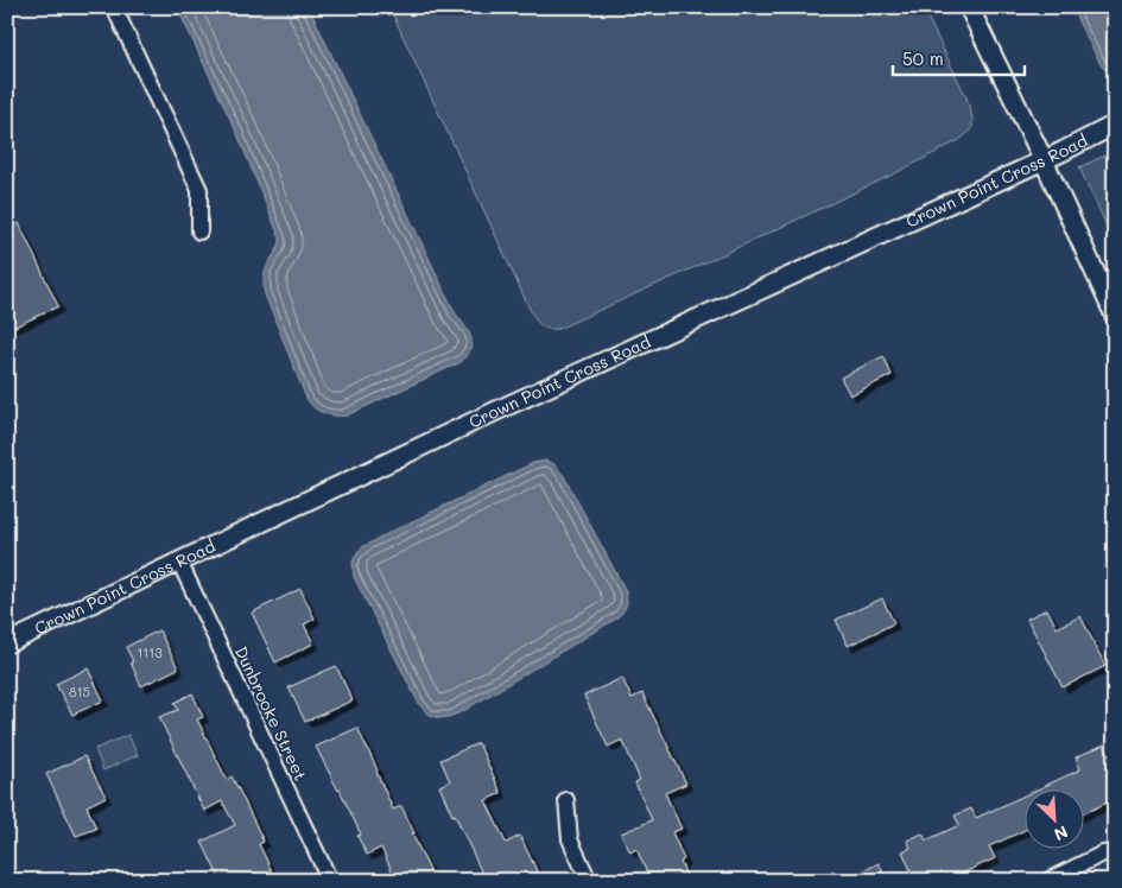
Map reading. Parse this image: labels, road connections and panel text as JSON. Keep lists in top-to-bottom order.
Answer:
{
  "streets": {
    "street": ["Crown Point Cross Road", "Dunbrooke Street"]
  },
  "crossings": [
    ["Crown Point Cross Road", "Dunbrooke Street"]
  ],
  "house_numbers": ["1113", "815"],
  "scale_bar": "50 m",
  "north": "bottom right"
}
